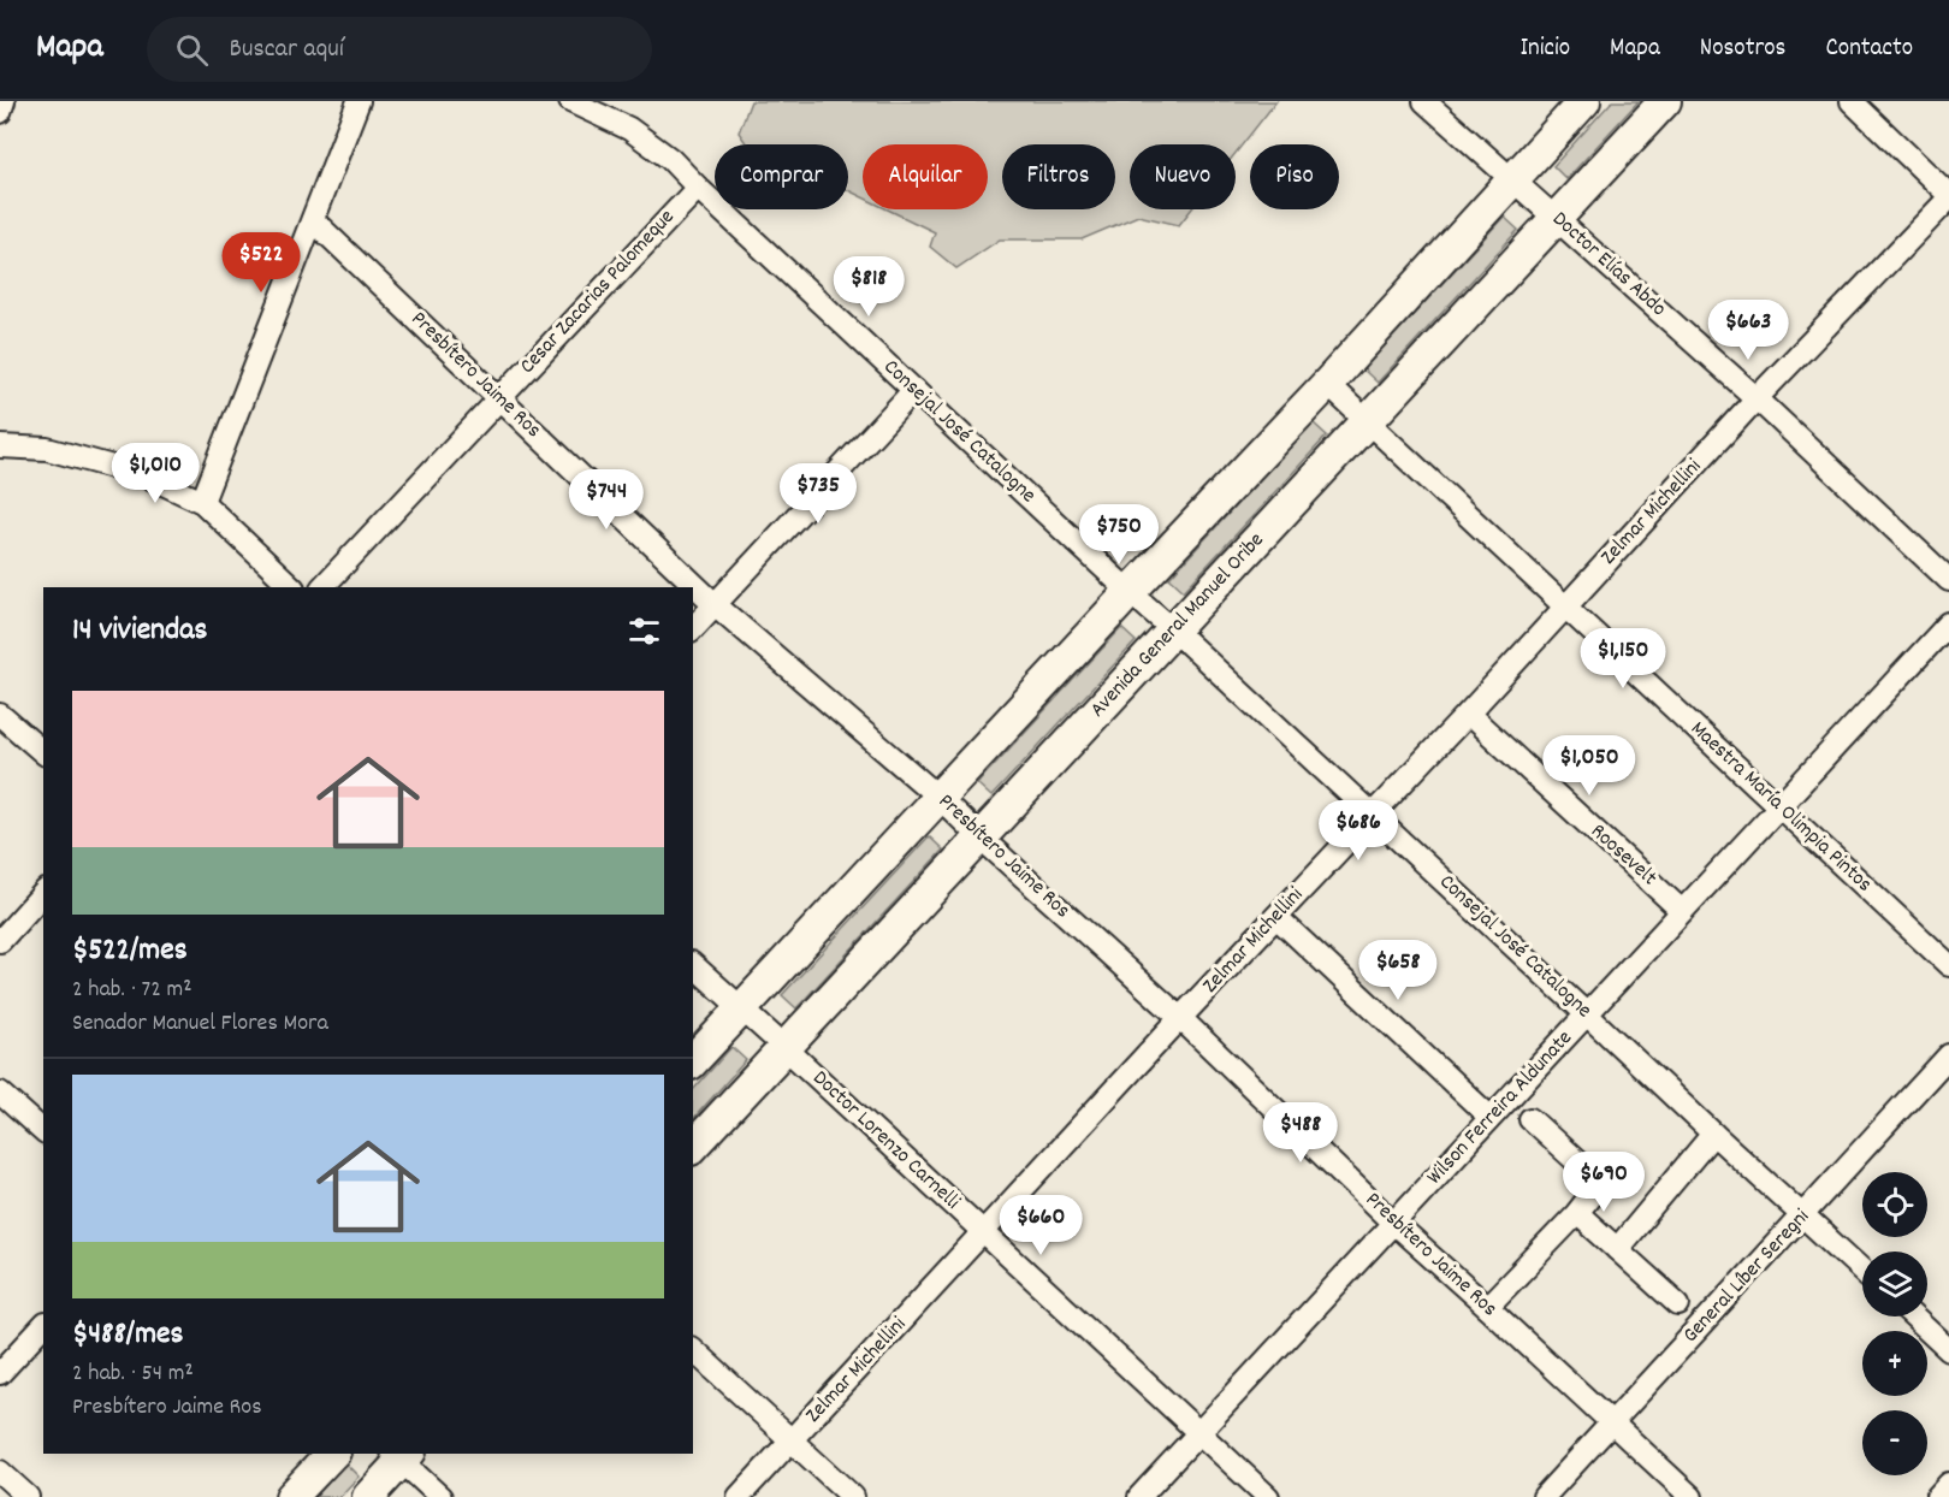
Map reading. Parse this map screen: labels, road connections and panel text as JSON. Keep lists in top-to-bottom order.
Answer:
{
  "streets": {
    "main road": ["Avenida General Manuel Oribe"],
    "street": [
      "Doctor Elías Abdo",
      "Cesar Zacarias Palomeque",
      "Presbítero Jaime Ros",
      "Consejal José Catalogne",
      "Zelmar Michellini",
      "Maestra María Olimpia Pintos",
      "Roosevelt",
      "Wilson Ferreira Aldunate",
      "Doctor Lorenzo Carnelli",
      "General Líber Seregni"
    ]
  },
  "crossings": [
    ["Doctor Elías Abdo", "Zelmar Michellini"],
    ["Doctor Elías Abdo", "Avenida General Manuel Oribe"],
    ["Cesar Zacarias Palomeque", "Presbítero Jaime Ros"],
    ["Cesar Zacarias Palomeque", "Consejal José Catalogne"],
    ["Presbítero Jaime Ros", "Zelmar Michellini"],
    ["Presbítero Jaime Ros", "Avenida General Manuel Oribe"],
    ["Presbítero Jaime Ros", "Wilson Ferreira Aldunate"],
    ["Presbítero Jaime Ros", "General Líber Seregni"],
    ["Consejal José Catalogne", "Zelmar Michellini"],
    ["Consejal José Catalogne", "Avenida General Manuel Oribe"],
    ["Consejal José Catalogne", "Wilson Ferreira Aldunate"],
    ["Consejal José Catalogne", "General Líber Seregni"],
    ["Zelmar Michellini", "Maestra María Olimpia Pintos"],
    ["Zelmar Michellini", "Roosevelt"],
    ["Zelmar Michellini", "Doctor Lorenzo Carnelli"],
    ["Avenida General Manuel Oribe", "Maestra María Olimpia Pintos"],
    ["Avenida General Manuel Oribe", "Doctor Lorenzo Carnelli"],
    ["Maestra María Olimpia Pintos", "Wilson Ferreira Aldunate"],
    ["Roosevelt", "Wilson Ferreira Aldunate"],
    ["Wilson Ferreira Aldunate", "Doctor Lorenzo Carnelli"]
  ],
  "page": {
    "header": "Mapa",
    "search": "Buscar aquí",
    "nav": [
      "Inicio",
      "Mapa",
      "Nosotros",
      "Contacto"
    ],
    "chip": [
      "Comprar",
      "Alquilar",
      "Filtros",
      "Nuevo",
      "Piso"
    ],
    "price": [
      "$522",
      "$818",
      "$663",
      "$1,010",
      "$735",
      "$744",
      "$750",
      "$1,150",
      "$1,050",
      "$686",
      "$658",
      "$488",
      "$690",
      "$660"
    ],
    "heading": "14 viviendas",
    "list": [
      {
        "name": "$522/mes",
        "note": "2 hab. · 72 m² · Senador Manuel Flores Mora"
      },
      {
        "name": "$488/mes",
        "note": "2 hab. · 54 m² · Presbítero Jaime Ros"
      }
    ],
    "map_buttons": ["+", "−"]
  }
}
